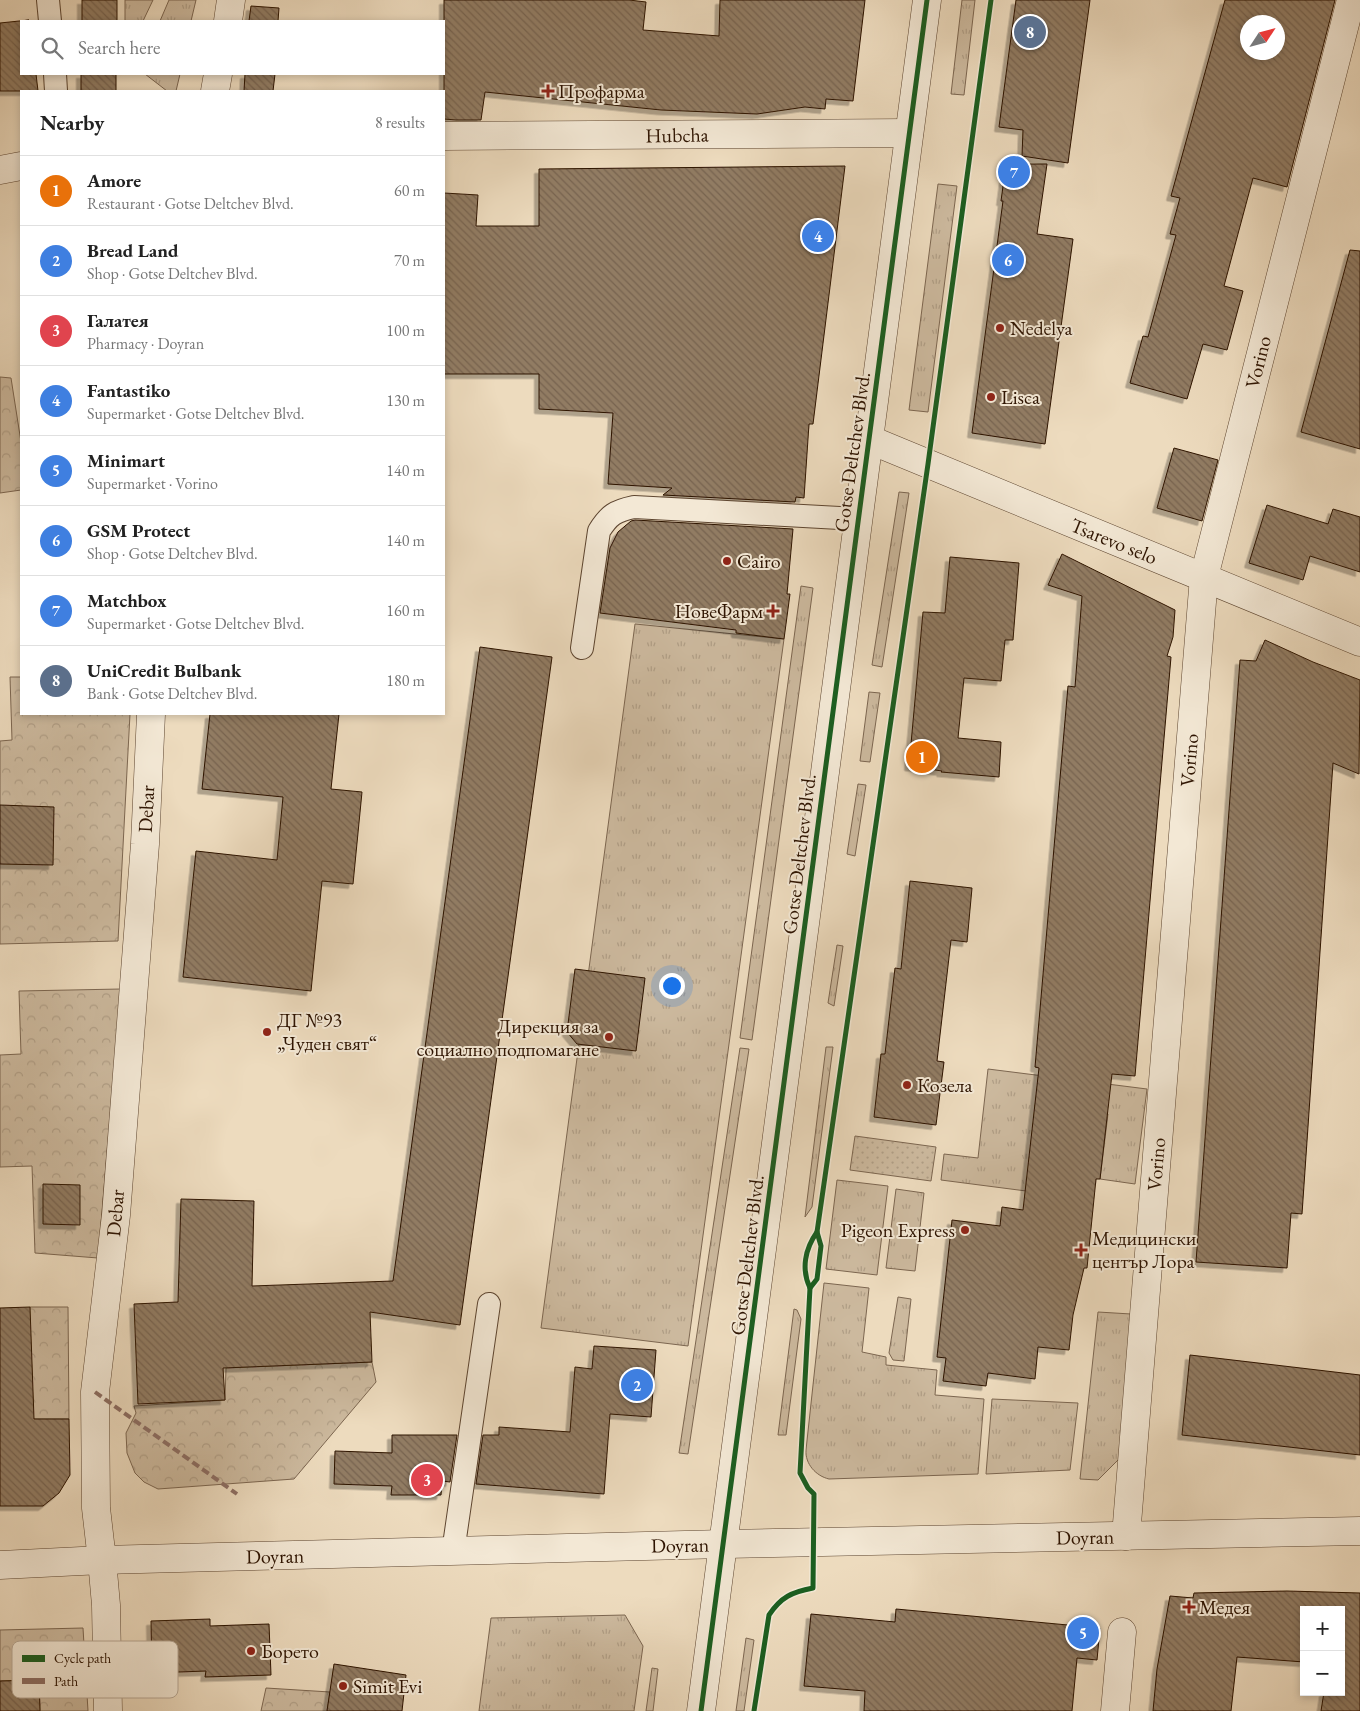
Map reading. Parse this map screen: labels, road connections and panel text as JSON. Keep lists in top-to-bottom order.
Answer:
{
  "streets": {
    "street": [
      "Hubcha",
      "Vorino",
      "Gotse Deltchev Blvd.",
      "Tsarevo selo",
      "Debar",
      "Doyran"
    ]
  },
  "crossings": [
    ["Hubcha", "Gotse Deltchev Blvd."],
    ["Vorino", "Tsarevo selo"],
    ["Vorino", "Doyran"],
    ["Gotse Deltchev Blvd.", "Tsarevo selo"],
    ["Gotse Deltchev Blvd.", "Doyran"],
    ["Debar", "Doyran"]
  ],
  "places": {
    "health": [
      "Профарма",
      "НовеФарм",
      "Медицински център Лора",
      "Медея"
    ],
    "other": [
      "Nedelya",
      "Lisca",
      "Cairo",
      "ДГ №93 „Чуден свят“",
      "Дирекция за социално подпомагане",
      "Козела",
      "Pigeon Express",
      "Борето",
      "Simit Evi"
    ]
  },
  "legend": ["Cycle path", "Path"],
  "north": "top right",
  "page": {
    "pins": [
      "8",
      "7",
      "4",
      "6",
      "1",
      "2",
      "3",
      "5"
    ],
    "search": "Search here",
    "heading": ["Nearby", "8 results"],
    "list": [
      {
        "mark": "1",
        "name": "Amore",
        "note": "Restaurant · Gotse Deltchev Blvd.",
        "value": "60 m"
      },
      {
        "mark": "2",
        "name": "Bread Land",
        "note": "Shop · Gotse Deltchev Blvd.",
        "value": "70 m"
      },
      {
        "mark": "3",
        "name": "Галатея",
        "note": "Pharmacy · Doyran",
        "value": "100 m"
      },
      {
        "mark": "4",
        "name": "Fantastiko",
        "note": "Supermarket · Gotse Deltchev Blvd.",
        "value": "130 m"
      },
      {
        "mark": "5",
        "name": "Minimart",
        "note": "Supermarket · Vorino",
        "value": "140 m"
      },
      {
        "mark": "6",
        "name": "GSM Protect",
        "note": "Shop · Gotse Deltchev Blvd.",
        "value": "140 m"
      },
      {
        "mark": "7",
        "name": "Matchbox",
        "note": "Supermarket · Gotse Deltchev Blvd.",
        "value": "160 m"
      },
      {
        "mark": "8",
        "name": "UniCredit Bulbank",
        "note": "Bank · Gotse Deltchev Blvd.",
        "value": "180 m"
      }
    ],
    "map_buttons": ["+", "−"]
  }
}
